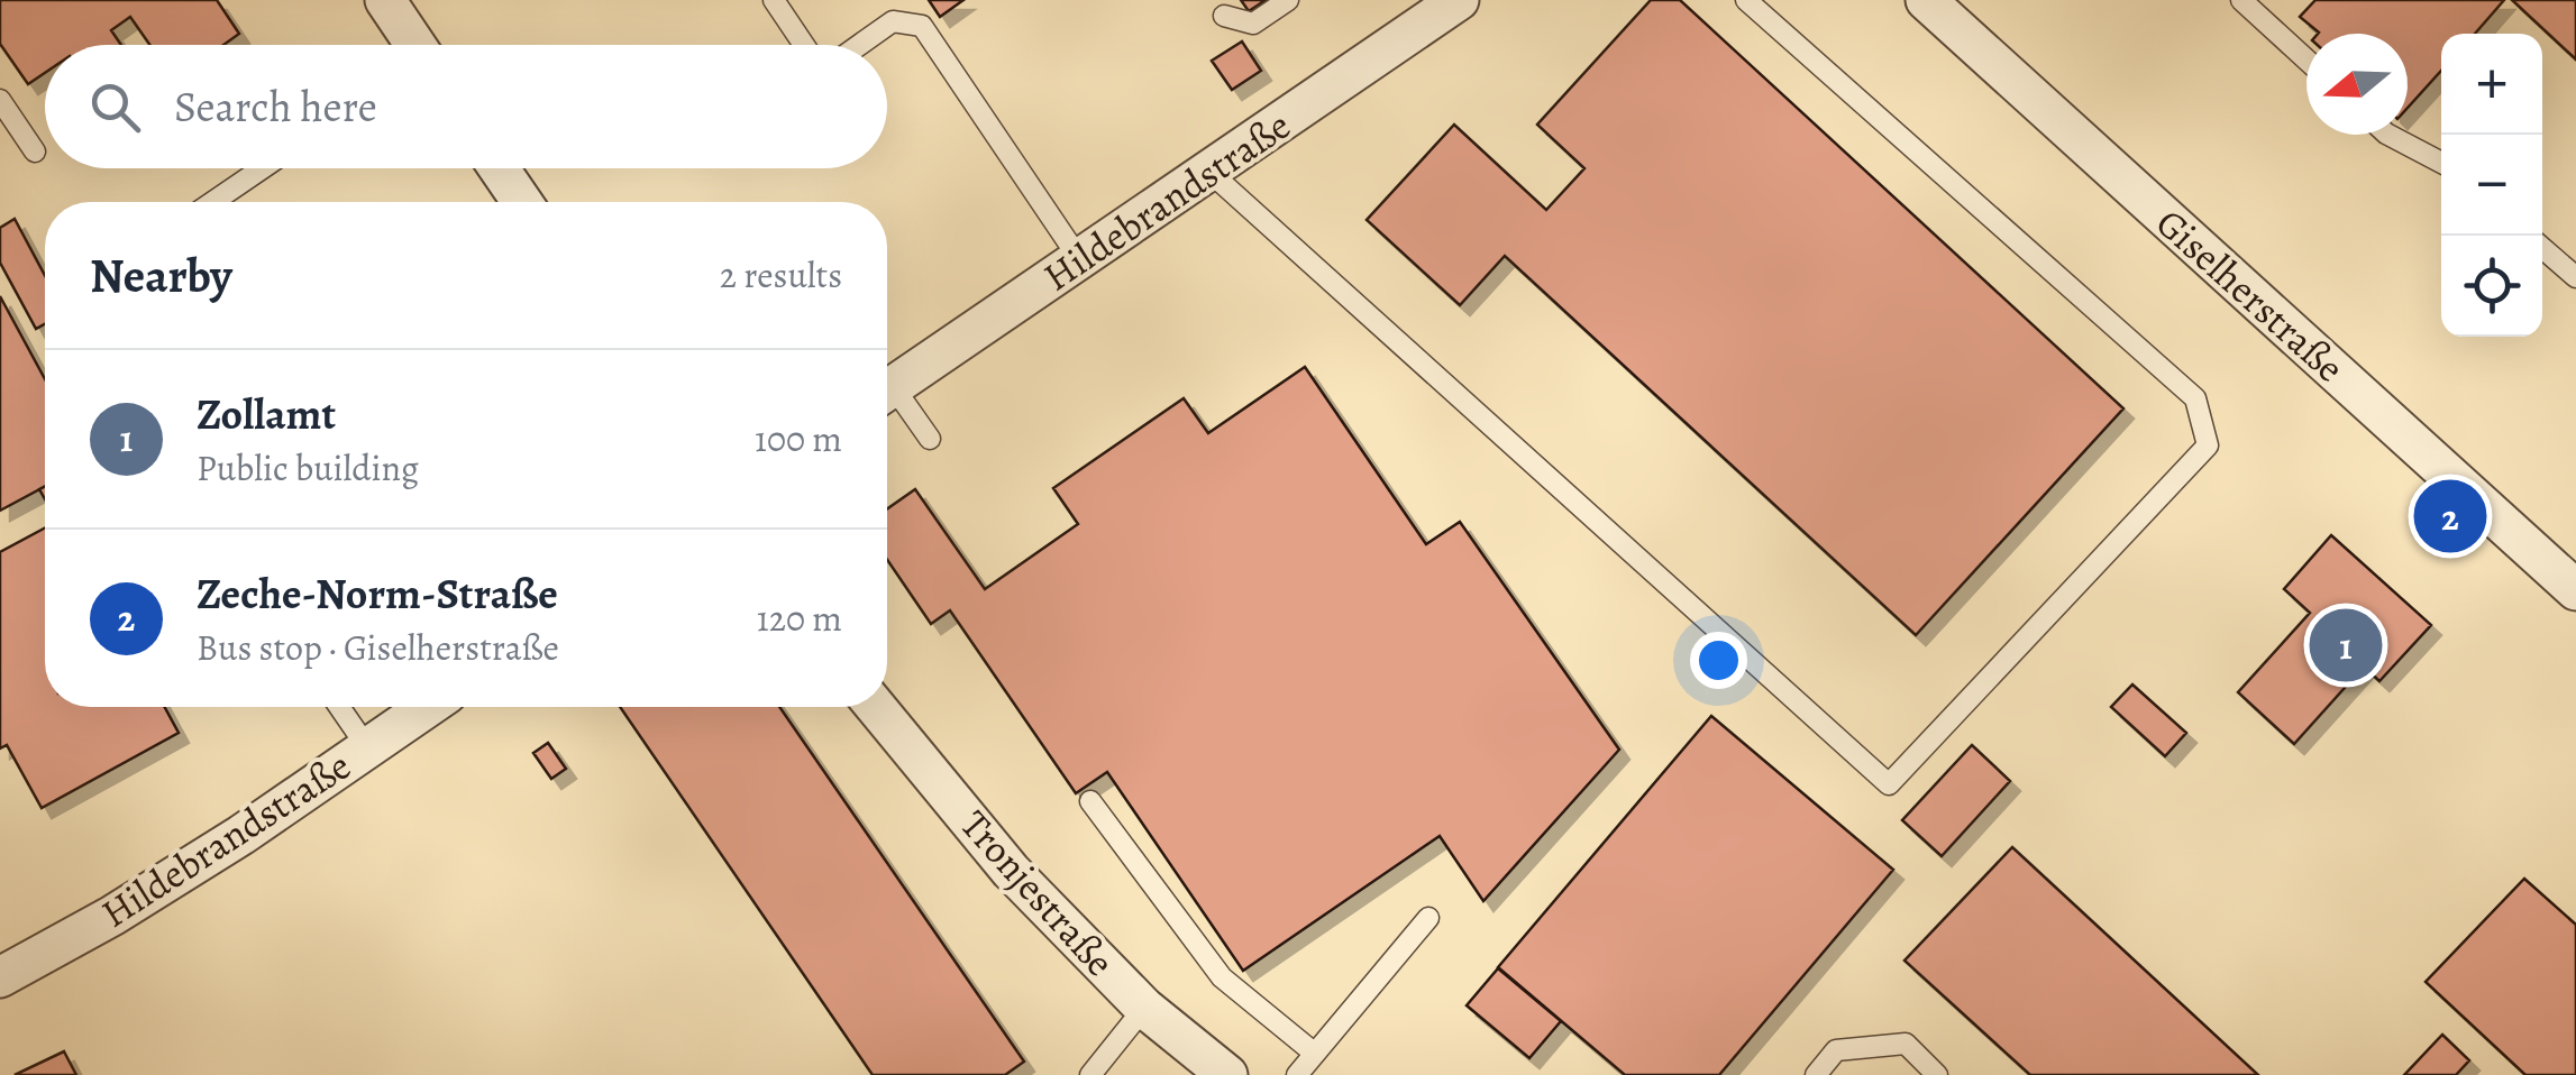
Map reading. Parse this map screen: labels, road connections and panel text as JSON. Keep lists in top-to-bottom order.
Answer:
{
  "streets": {
    "street": ["Hildebrandstraße", "Giselherstraße", "Tronjestraße"]
  },
  "north": "left",
  "page": {
    "map_buttons": ["+", "−"],
    "search": "Search here",
    "heading": ["Nearby", "2 results"],
    "list": [
      {
        "mark": "1",
        "name": "Zollamt",
        "note": "Public building",
        "value": "100 m"
      },
      {
        "mark": "2",
        "name": "Zeche-Norm-Straße",
        "note": "Bus stop · Giselherstraße",
        "value": "120 m"
      }
    ],
    "pins": ["2", "1"]
  }
}
